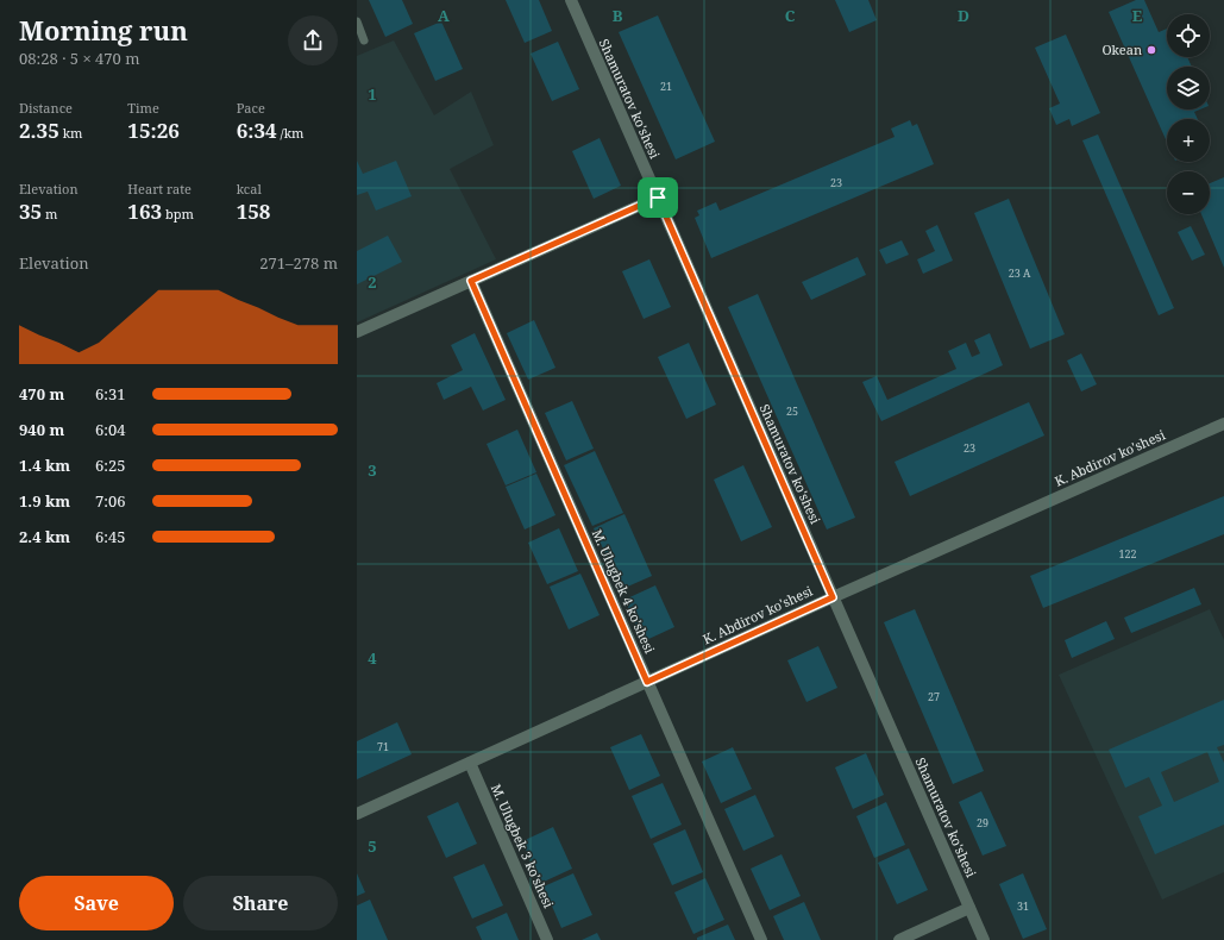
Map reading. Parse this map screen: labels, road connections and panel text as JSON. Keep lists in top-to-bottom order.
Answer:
{
  "streets": {
    "street": [
      "Shamuratov ko'shesi",
      "K. Abdirov ko'shesi",
      "M. Ulugbek 4 ko'shesi",
      "M. Ulugbek 3 ko'shesi"
    ]
  },
  "crossings": [
    ["Shamuratov ko'shesi", "K. Abdirov ko'shesi"],
    ["K. Abdirov ko'shesi", "M. Ulugbek 4 ko'shesi"],
    ["K. Abdirov ko'shesi", "M. Ulugbek 3 ko'shesi"]
  ],
  "places": ["Okean"],
  "house_numbers": [
    "21",
    "23",
    "23 А",
    "25",
    "23",
    "122",
    "27",
    "71",
    "29",
    "31"
  ],
  "page": {
    "heading": ["Morning run", "08:28 · 5 × 470 m"],
    "map_buttons": ["+", "−"],
    "stats": [
      ["Distance", "2.35 km"],
      ["Time", "15:26"],
      ["Pace", "6:34 /km"],
      ["Elevation", "35 m"],
      ["Heart rate", "163 bpm"],
      ["kcal", "158"]
    ],
    "chart": ["Elevation", "271–278 m"],
    "list": [
      {
        "name": "470 m",
        "note": "6:31"
      },
      {
        "name": "940 m",
        "note": "6:04"
      },
      {
        "name": "1.4 km",
        "note": "6:25"
      },
      {
        "name": "1.9 km",
        "note": "7:06"
      },
      {
        "name": "2.4 km",
        "note": "6:45"
      }
    ],
    "buttons": ["Save", "Share"]
  },
  "grid": {
    "columns": [
      "A",
      "B",
      "C",
      "D",
      "E"
    ],
    "rows": [
      "1",
      "2",
      "3",
      "4",
      "5"
    ]
  }
}
